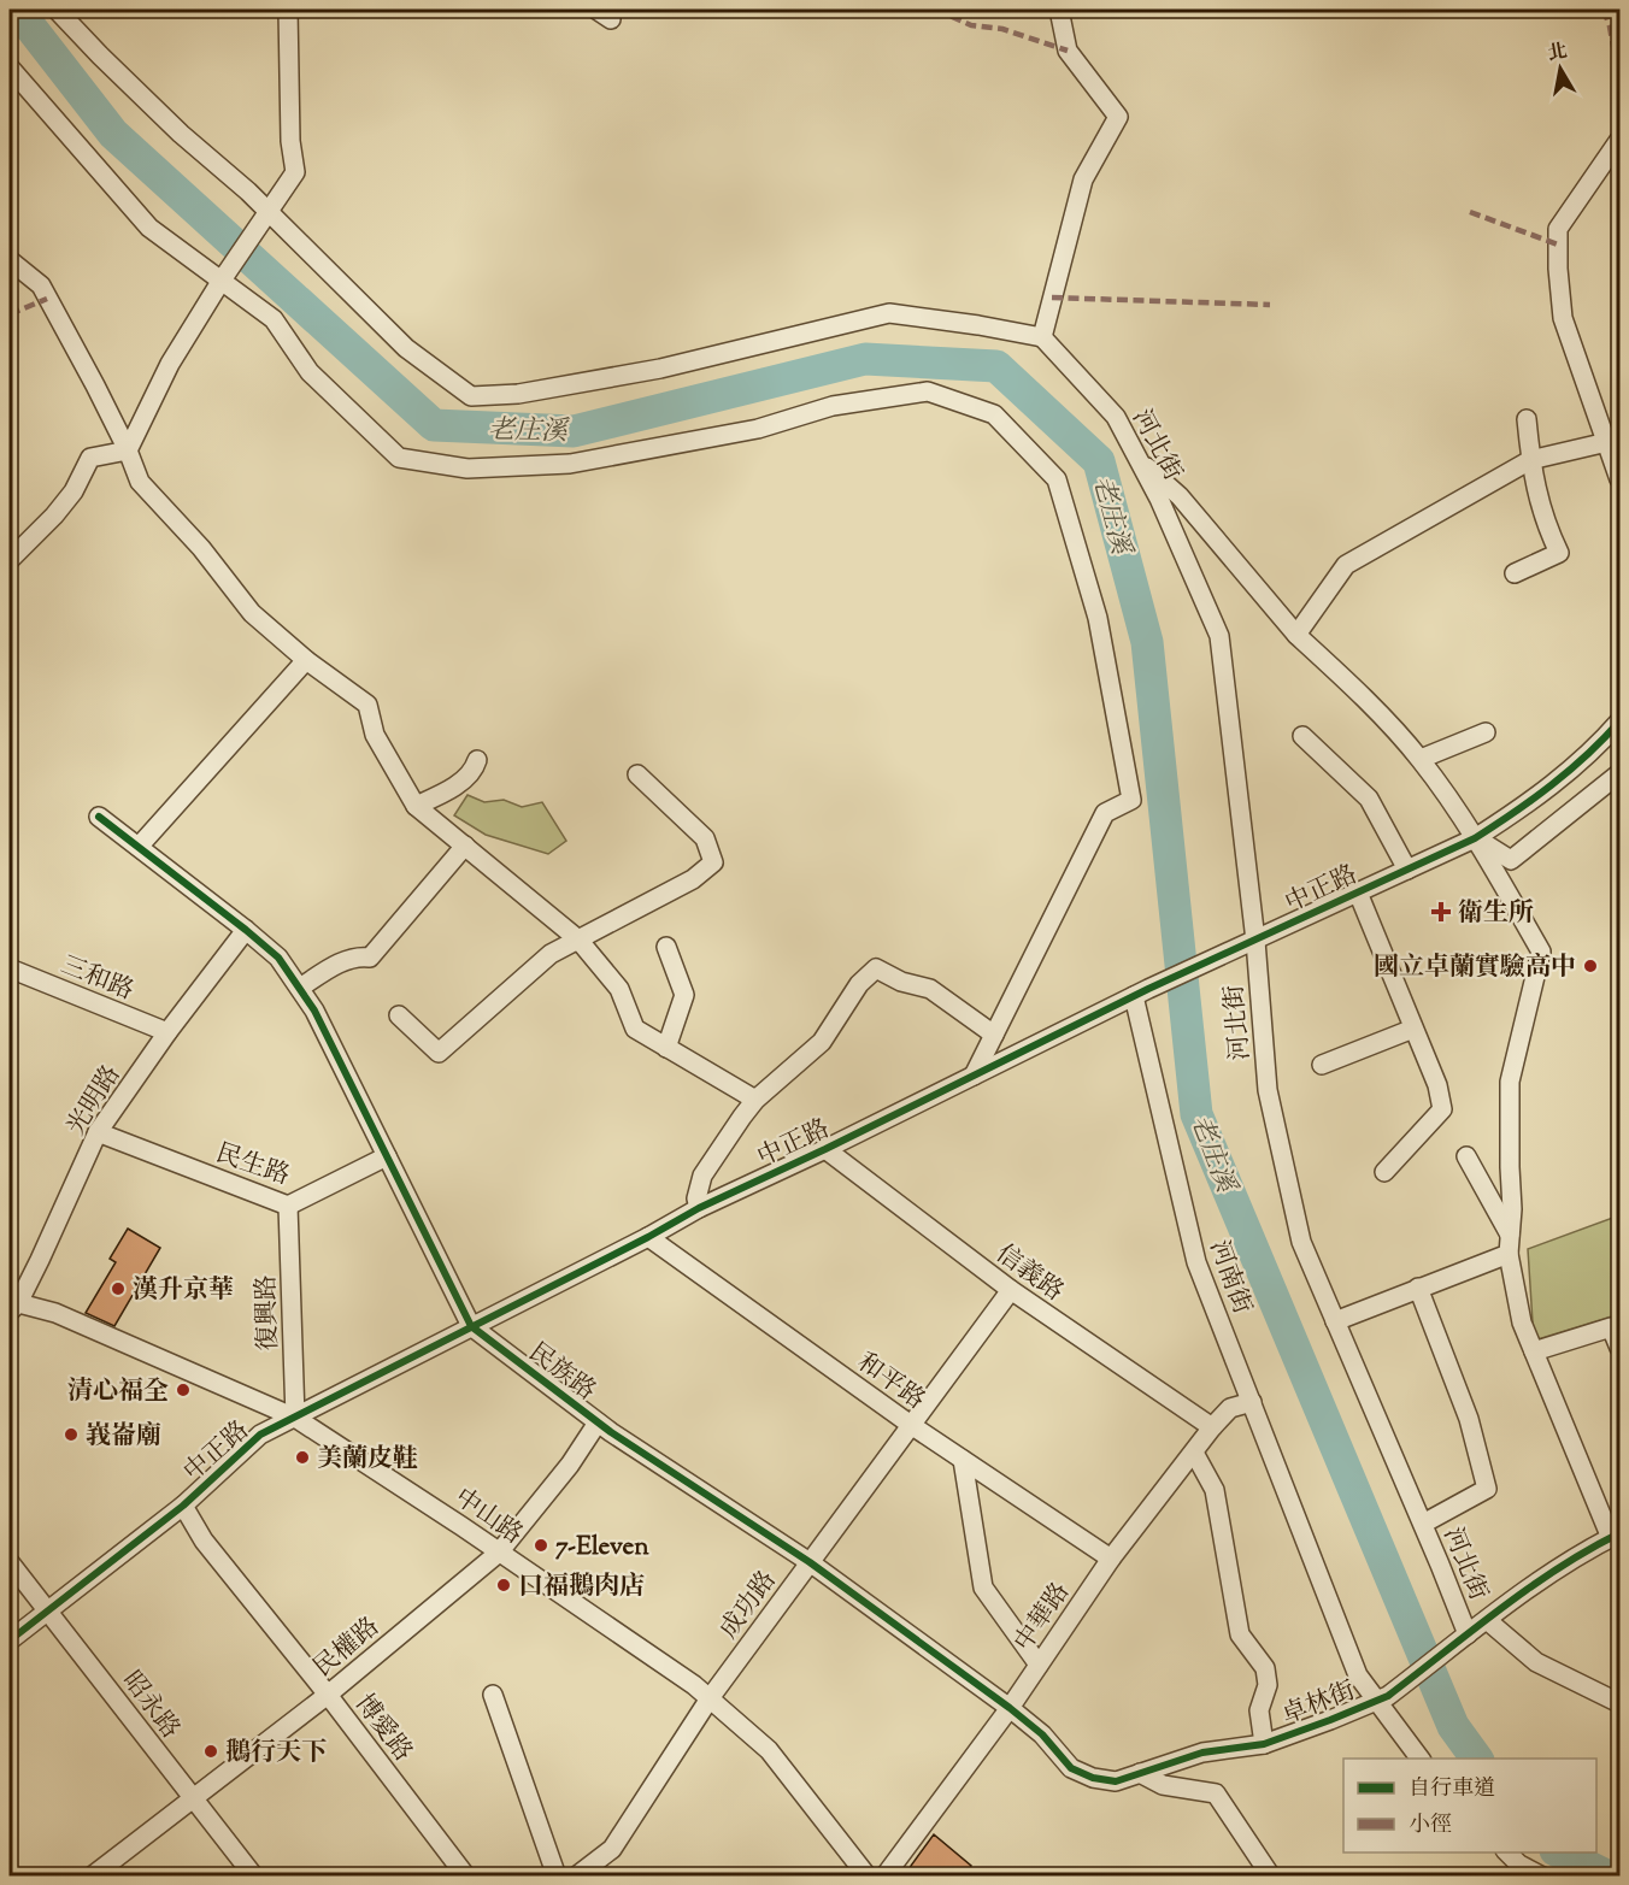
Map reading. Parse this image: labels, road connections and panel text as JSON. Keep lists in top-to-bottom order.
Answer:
{
  "streets": {
    "street": [
      "河北街",
      "中正路",
      "三和路",
      "光明路",
      "民生路",
      "信義路",
      "河南街",
      "復興路",
      "民族路",
      "和平路",
      "中山路",
      "成功路",
      "中華路",
      "民權路",
      "卓林街",
      "昭永路",
      "博愛路"
    ]
  },
  "crossings": [
    ["河北街", "中正路"],
    ["河北街", "卓林街"],
    ["中正路", "信義路"],
    ["中正路", "河南街"],
    ["中正路", "復興路"],
    ["中正路", "民族路"],
    ["中正路", "和平路"],
    ["中正路", "中山路"],
    ["中正路", "昭永路"],
    ["中正路", "博愛路"],
    ["三和路", "光明路"],
    ["光明路", "民生路"],
    ["光明路", "民族路"],
    ["光明路", "中山路"],
    ["民生路", "復興路"],
    ["民生路", "民族路"],
    ["信義路", "成功路"],
    ["信義路", "中華路"],
    ["河南街", "中華路"],
    ["河南街", "卓林街"],
    ["復興路", "中山路"],
    ["民族路", "成功路"],
    ["民族路", "中華路"],
    ["民族路", "民權路"],
    ["民族路", "卓林街"],
    ["和平路", "成功路"],
    ["和平路", "中華路"],
    ["中山路", "成功路"],
    ["中山路", "民權路"],
    ["中華路", "卓林街"],
    ["民權路", "昭永路"],
    ["民權路", "博愛路"]
  ],
  "water": ["老庄溪"],
  "places": {
    "health": ["衛生所"],
    "other": [
      "國立卓蘭實驗高中",
      "漢升京華",
      "清心福全",
      "峩崙廟",
      "美蘭皮鞋",
      "7-Eleven",
      "口福鵝肉店",
      "鵝行天下"
    ]
  },
  "legend": ["自行車道", "小徑"],
  "north": "top"
}
